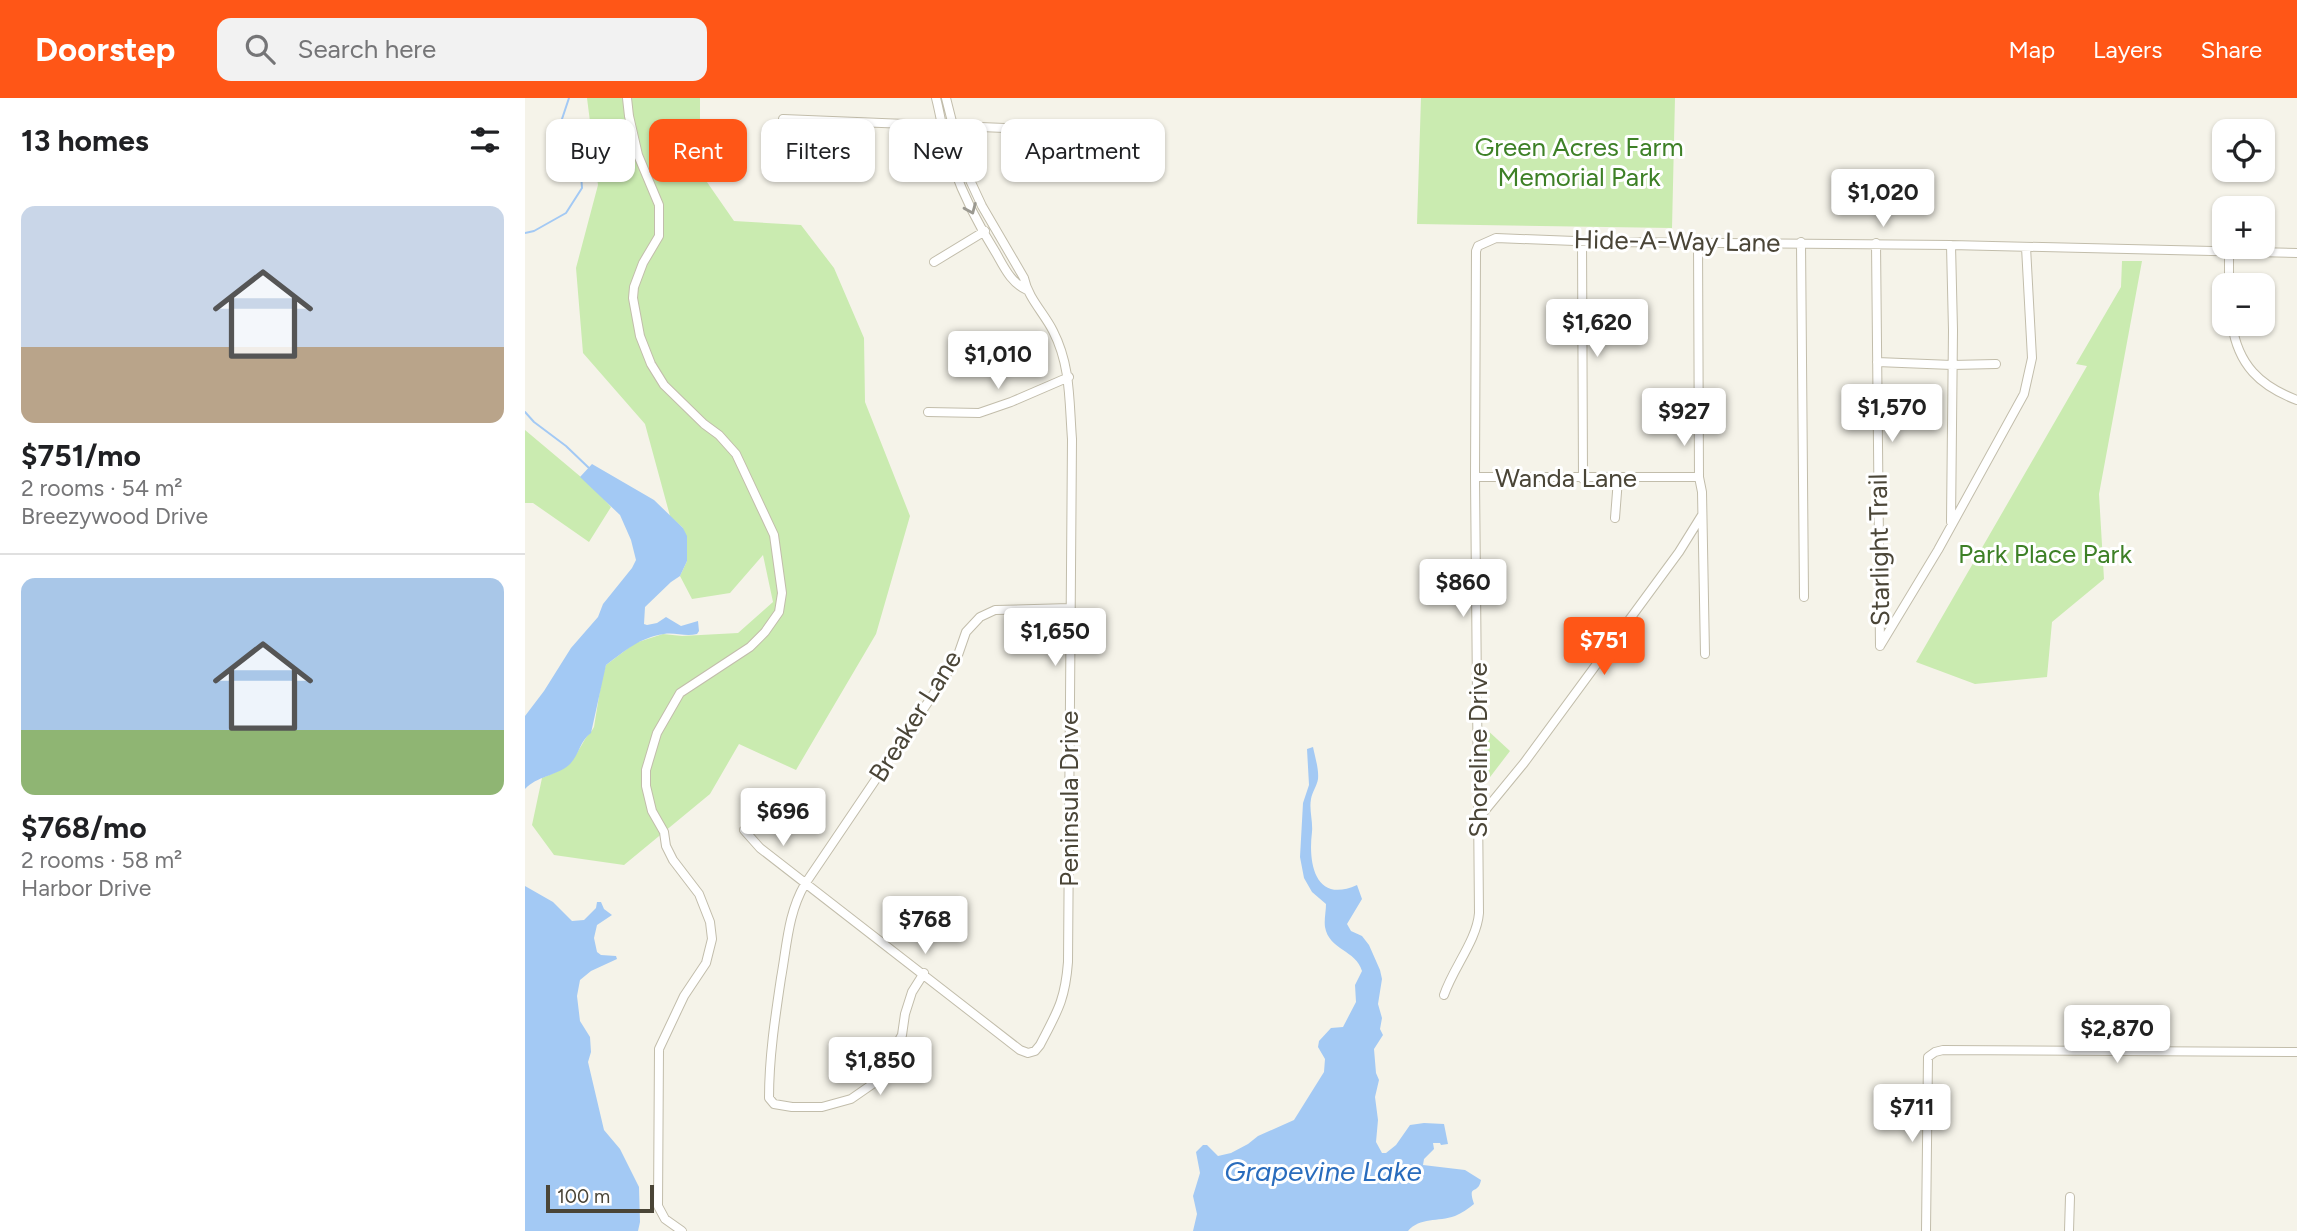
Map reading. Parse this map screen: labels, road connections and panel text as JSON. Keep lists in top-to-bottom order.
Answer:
{
  "streets": {
    "street": [
      "Hide-A-Way Lane",
      "Wanda Lane",
      "Starlight Trail",
      "Breaker Lane",
      "Shoreline Drive",
      "Peninsula Drive"
    ]
  },
  "crossings": [
    ["Hide-A-Way Lane", "Starlight Trail"],
    ["Hide-A-Way Lane", "Shoreline Drive"],
    ["Wanda Lane", "Shoreline Drive"],
    ["Breaker Lane", "Peninsula Drive"]
  ],
  "water": ["Grapevine Lake"],
  "parks": ["Green Acres Farm Memorial Park", "Park Place Park"],
  "scale_bar": "100 m",
  "page": {
    "header": "Doorstep",
    "search": "Search here",
    "nav": ["Map", "Layers", "Share"],
    "heading": "13 homes",
    "map_buttons": ["+", "−"],
    "chip": [
      "Buy",
      "Rent",
      "Filters",
      "New",
      "Apartment"
    ],
    "price": [
      "$1,020",
      "$1,620",
      "$1,010",
      "$1,570",
      "$927",
      "$860",
      "$1,650",
      "$751",
      "$696",
      "$768",
      "$2,870",
      "$1,850",
      "$711"
    ],
    "list": [
      {
        "name": "$751/mo",
        "note": "2 rooms · 54 m² · Breezywood Drive"
      },
      {
        "name": "$768/mo",
        "note": "2 rooms · 58 m² · Harbor Drive"
      }
    ],
    "scale": "100 m"
  }
}
